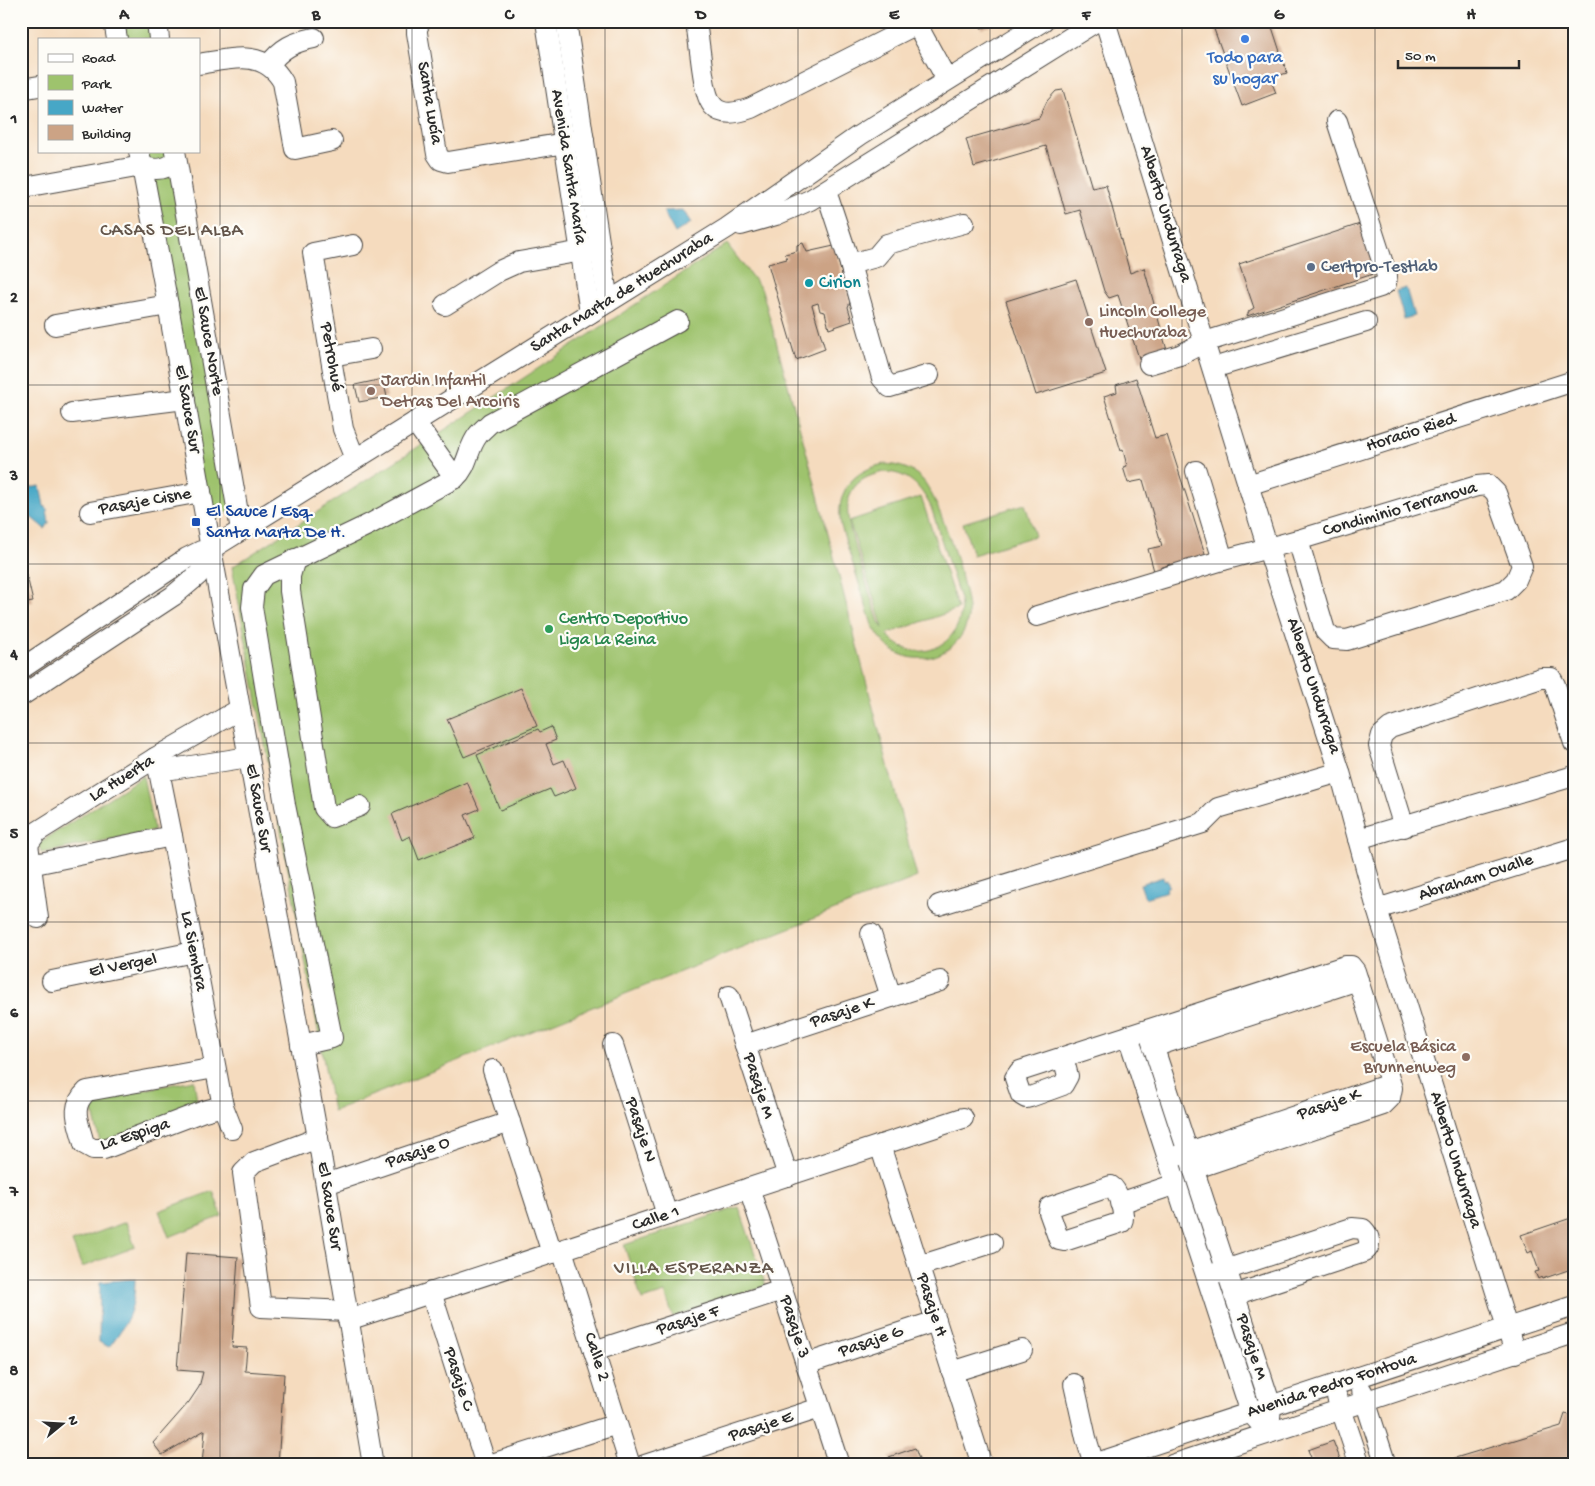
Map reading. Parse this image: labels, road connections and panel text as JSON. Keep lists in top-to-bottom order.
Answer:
{
  "streets": {
    "street": [
      "Santa Lucía",
      "Avenida Santa María",
      "Alberto Undurraga",
      "Santa Marta de Huechuraba",
      "El Sauce Norte",
      "Petrohué",
      "El Sauce Sur",
      "Horacio Ried",
      "Pasaje Cisne",
      "Condiminio Terranova",
      "La Huerta",
      "Abraham Ovalle",
      "La Siembra",
      "El Vergel",
      "Pasaje K",
      "Pasaje M",
      "Pasaje N",
      "La Espiga",
      "Pasaje O",
      "Calle 1",
      "Pasaje H",
      "Pasaje F",
      "Pasaje 3",
      "Pasaje G",
      "Calle 2",
      "Pasaje C",
      "Avenida Pedro Fontova",
      "Pasaje E"
    ]
  },
  "crossings": [
    ["Santa Lucía", "Avenida Santa María"],
    ["Avenida Santa María", "Santa Marta de Huechuraba"],
    ["Alberto Undurraga", "Horacio Ried"],
    ["Alberto Undurraga", "Condiminio Terranova"],
    ["Alberto Undurraga", "Abraham Ovalle"],
    ["Alberto Undurraga", "Avenida Pedro Fontova"],
    ["Santa Marta de Huechuraba", "El Sauce Norte"],
    ["Santa Marta de Huechuraba", "Petrohué"],
    ["Santa Marta de Huechuraba", "El Sauce Sur"],
    ["El Sauce Sur", "Pasaje Cisne"],
    ["El Sauce Sur", "La Huerta"],
    ["El Sauce Sur", "Pasaje O"],
    ["El Sauce Sur", "Calle 1"],
    ["La Huerta", "La Siembra"],
    ["La Siembra", "El Vergel"],
    ["La Siembra", "La Espiga"],
    ["Pasaje K", "Pasaje M"],
    ["Pasaje M", "Calle 1"],
    ["Pasaje M", "Avenida Pedro Fontova"],
    ["Pasaje N", "Calle 1"],
    ["Calle 1", "Pasaje H"],
    ["Calle 1", "Pasaje 3"],
    ["Calle 1", "Calle 2"],
    ["Calle 1", "Pasaje C"],
    ["Pasaje H", "Pasaje G"],
    ["Pasaje F", "Pasaje 3"],
    ["Pasaje F", "Calle 2"],
    ["Pasaje 3", "Pasaje G"],
    ["Pasaje 3", "Pasaje E"]
  ],
  "districts": ["CASAS DEL ALBA", "VILLA ESPERANZA"],
  "places": {
    "other": [
      "Todo para su hogar",
      "Certpro-Testlab",
      "Cirion",
      "Lincoln College Huechuraba",
      "Jardin Infantil Detras Del Arcoiris",
      "Centro Deportivo Liga La Reina",
      "Escuela Básica Brunnenweg"
    ],
    "transit": ["El Sauce / Esq. Santa Marta De H."]
  },
  "legend": [
    "Road",
    "Park",
    "Water",
    "Building"
  ],
  "scale_bar": "50 m",
  "north": "right",
  "grid": {
    "columns": [
      "A",
      "B",
      "C",
      "D",
      "E",
      "F",
      "G",
      "H"
    ],
    "rows": [
      "1",
      "2",
      "3",
      "4",
      "5",
      "6",
      "7",
      "8"
    ]
  }
}
